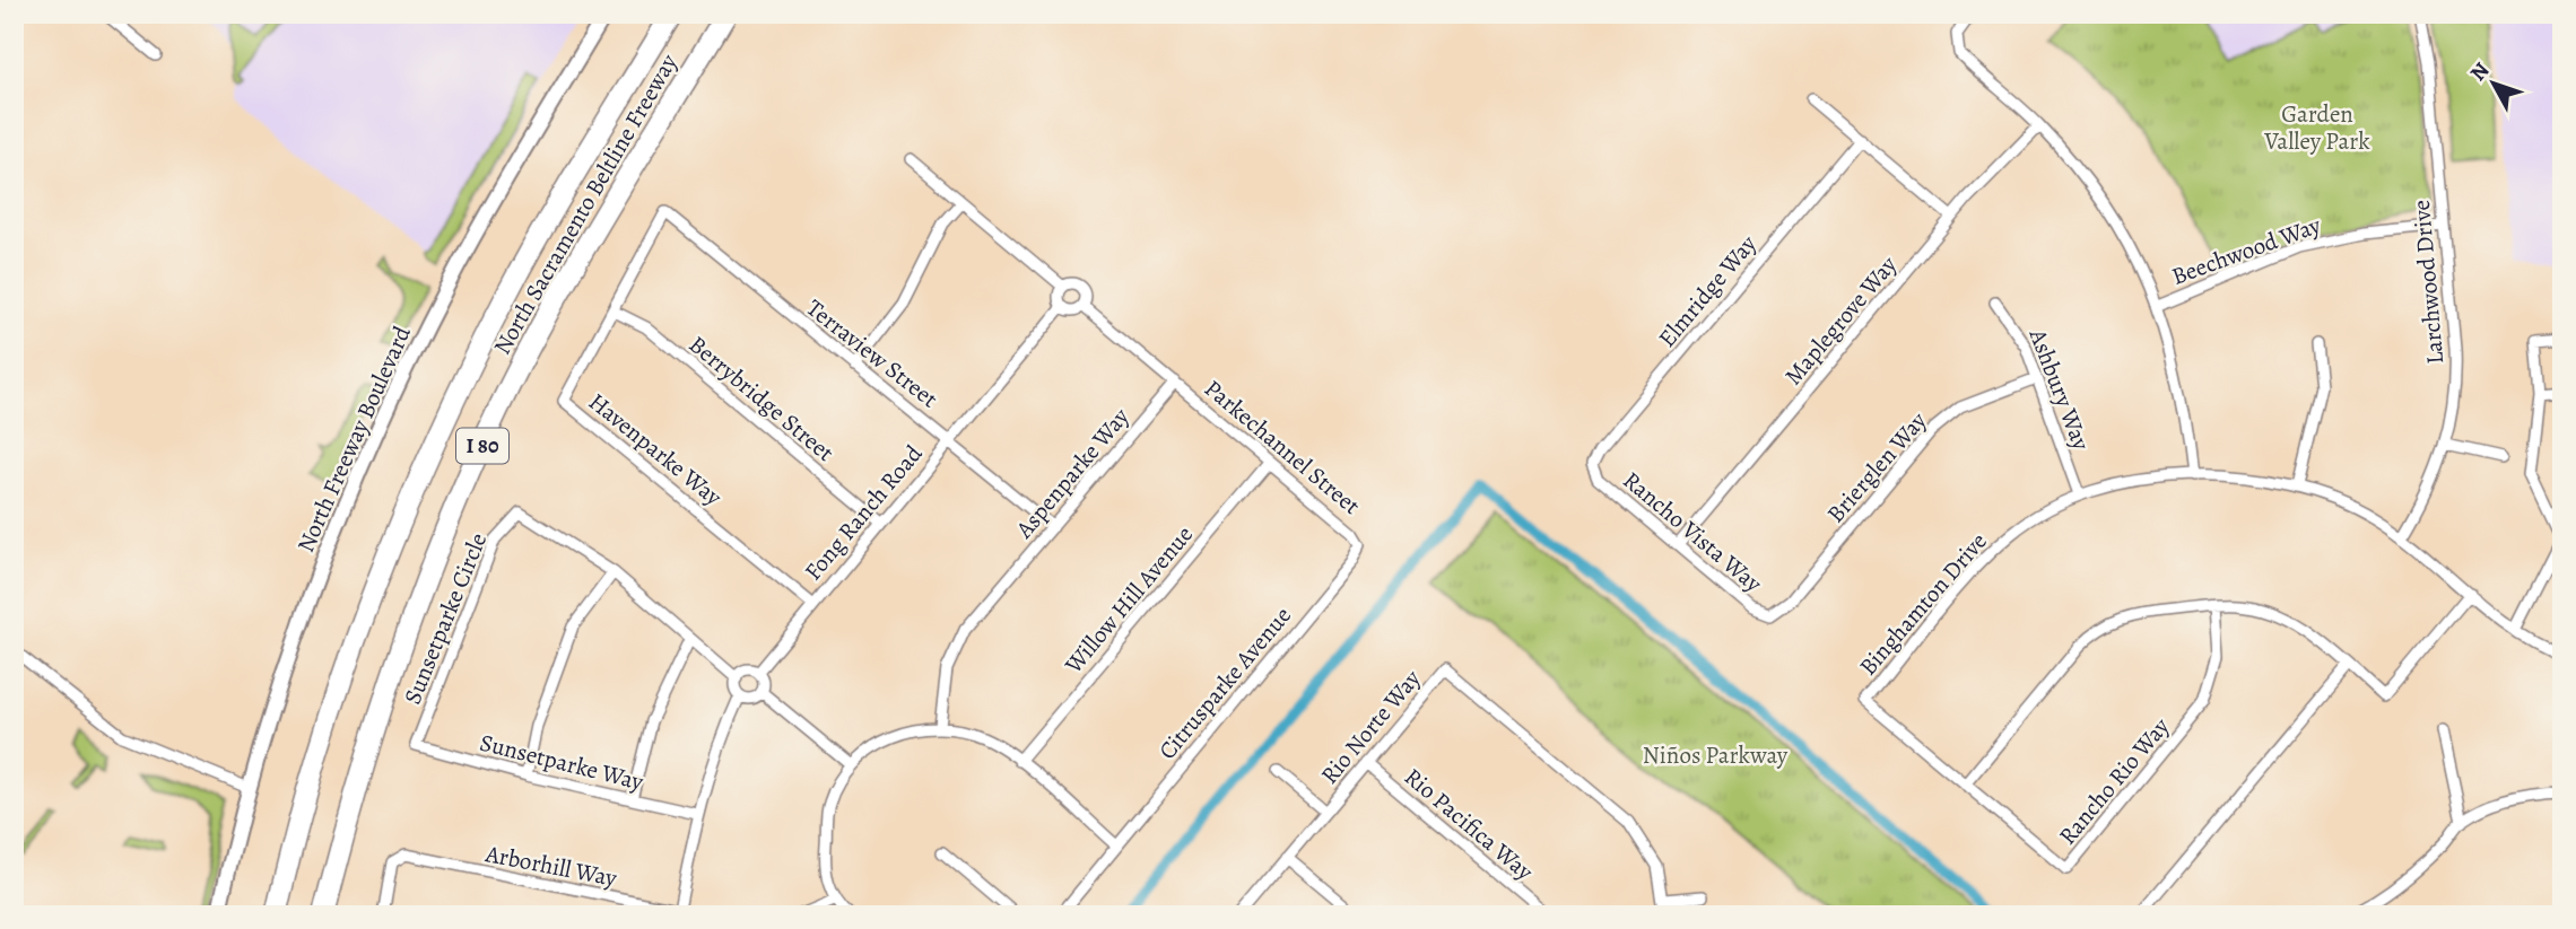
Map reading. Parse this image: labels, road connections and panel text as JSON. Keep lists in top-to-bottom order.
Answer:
{
  "streets": {
    "highway": ["North Sacramento Beltline Freeway", "I 80"],
    "street": [
      "Beechwood Way",
      "Larchwood Drive",
      "Elmridge Way",
      "Maplegrove Way",
      "Terraview Street",
      "Ashbury Way",
      "Berrybridge Street",
      "North Freeway Boulevard",
      "Parkechannel Street",
      "Havenparke Way",
      "Brierglen Way",
      "Aspenparke Way",
      "Fong Ranch Road",
      "Rancho Vista Way",
      "Willow Hill Avenue",
      "Binghamton Drive",
      "Sunsetparke Circle",
      "Citrusparke Avenue",
      "Rio Norte Way",
      "Sunsetparke Way",
      "Rancho Rio Way",
      "Rio Pacifica Way",
      "Arborhill Way"
    ]
  },
  "crossings": [
    ["Beechwood Way", "Larchwood Drive"],
    ["Larchwood Drive", "Binghamton Drive"],
    ["Elmridge Way", "Rancho Vista Way"],
    ["Maplegrove Way", "Rancho Vista Way"],
    ["Terraview Street", "Havenparke Way"],
    ["Terraview Street", "Aspenparke Way"],
    ["Terraview Street", "Fong Ranch Road"],
    ["Ashbury Way", "Brierglen Way"],
    ["Ashbury Way", "Binghamton Drive"],
    ["Berrybridge Street", "Havenparke Way"],
    ["Berrybridge Street", "Fong Ranch Road"],
    ["Parkechannel Street", "Aspenparke Way"],
    ["Parkechannel Street", "Willow Hill Avenue"],
    ["Parkechannel Street", "Citrusparke Avenue"],
    ["Havenparke Way", "Fong Ranch Road"],
    ["Brierglen Way", "Rancho Vista Way"],
    ["Binghamton Drive", "Rancho Rio Way"],
    ["Sunsetparke Circle", "Sunsetparke Way"],
    ["Rio Norte Way", "Rio Pacifica Way"]
  ],
  "parks": ["Garden Valley Park", "Niños Parkway"],
  "north": "top left"
}
